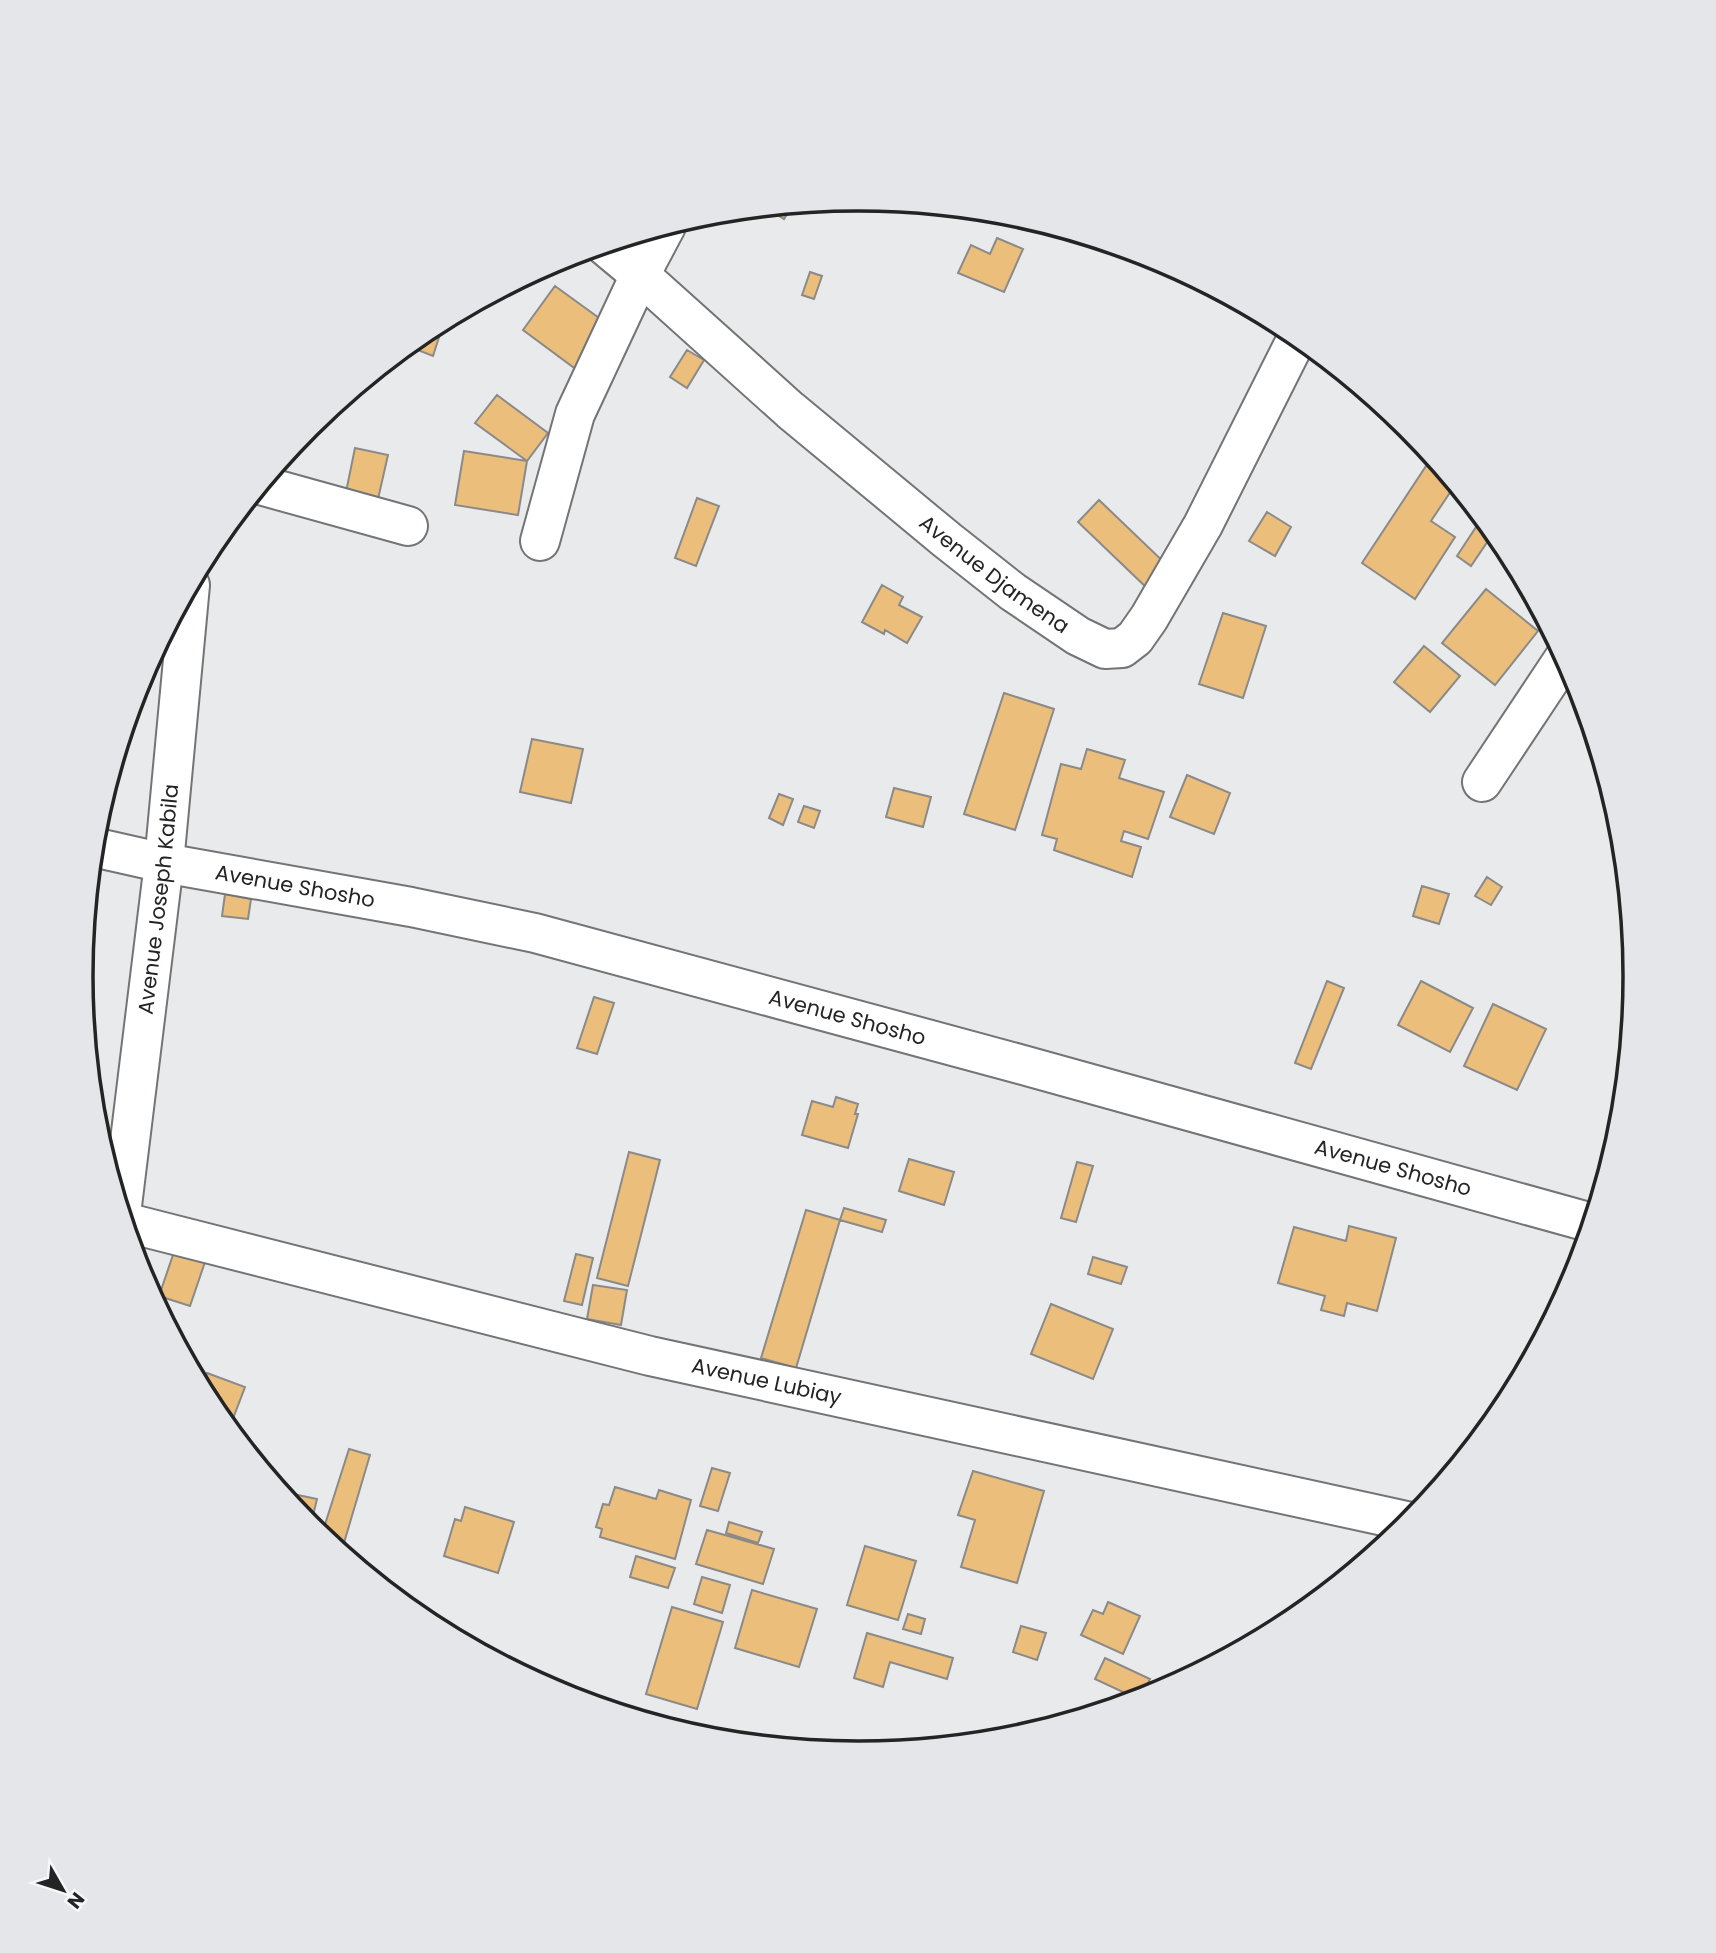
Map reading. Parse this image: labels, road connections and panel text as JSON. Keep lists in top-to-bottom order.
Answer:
{
  "streets": {
    "street": [
      "Avenue Djamena",
      "Avenue Shosho",
      "Avenue Joseph Kabila",
      "Avenue Lubiay"
    ]
  },
  "crossings": [
    ["Avenue Shosho", "Avenue Joseph Kabila"]
  ],
  "north": "bottom right"
}
